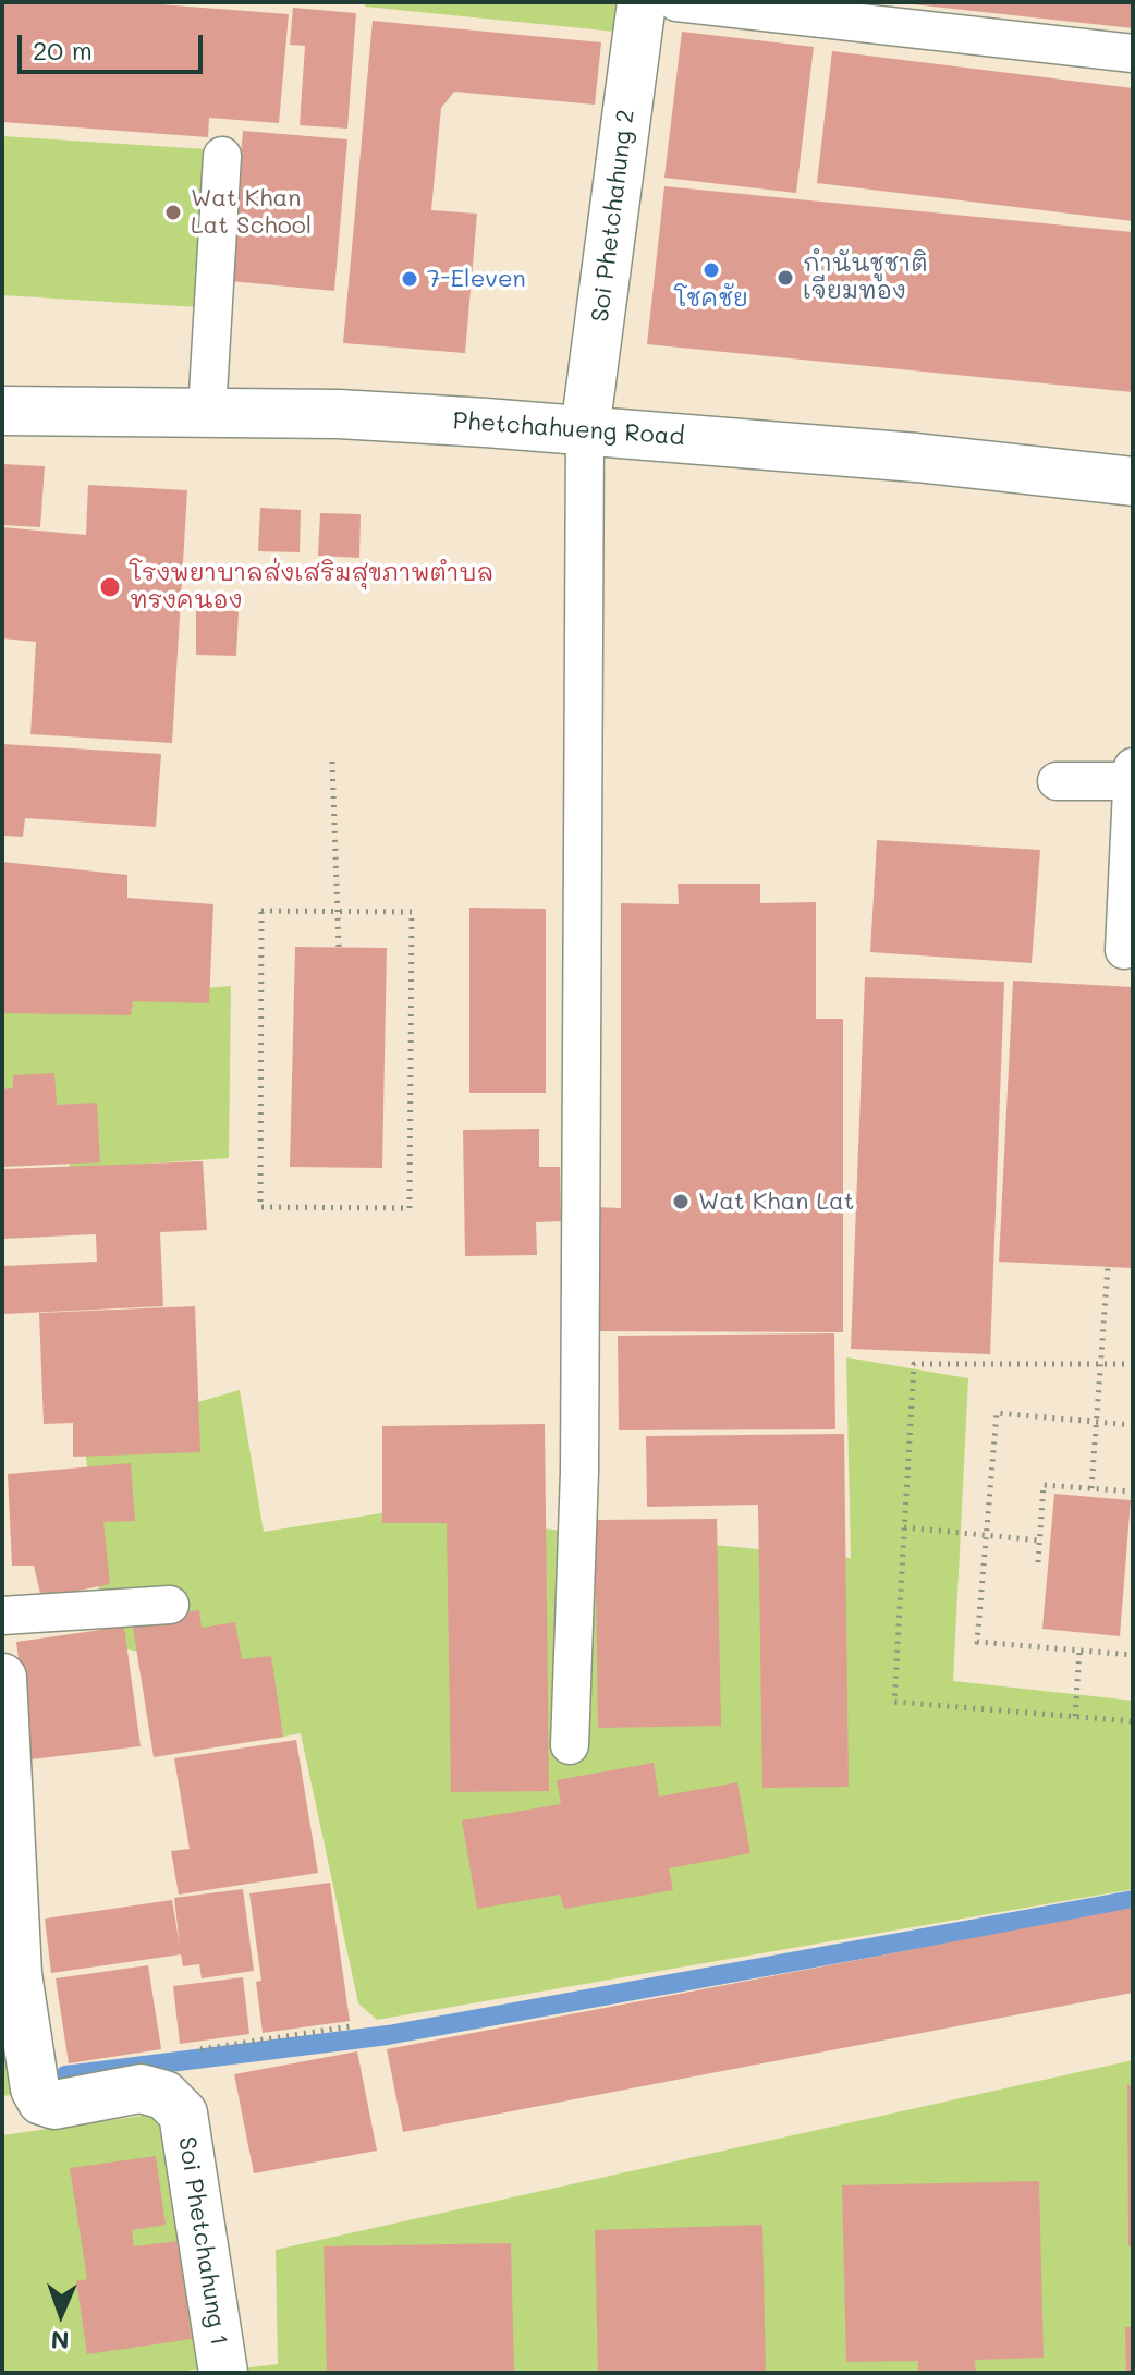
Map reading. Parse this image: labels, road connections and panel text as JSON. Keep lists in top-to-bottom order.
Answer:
{
  "streets": {
    "street": ["Soi Phetchahung 2", "Phetchahueng Road", "Soi Phetchahung 1"]
  },
  "crossings": [
    ["Soi Phetchahung 2", "Phetchahueng Road"]
  ],
  "places": [
    "Wat Khan Lat School",
    "โชคชัย",
    "กำนันชูชาติ เจียมทอง",
    "7-Eleven",
    "โรงพยาบาลส่งเสริมสุขภาพตำบล ทรงคนอง",
    "Wat Khan Lat"
  ],
  "scale_bar": "20 m",
  "north": "bottom"
}
